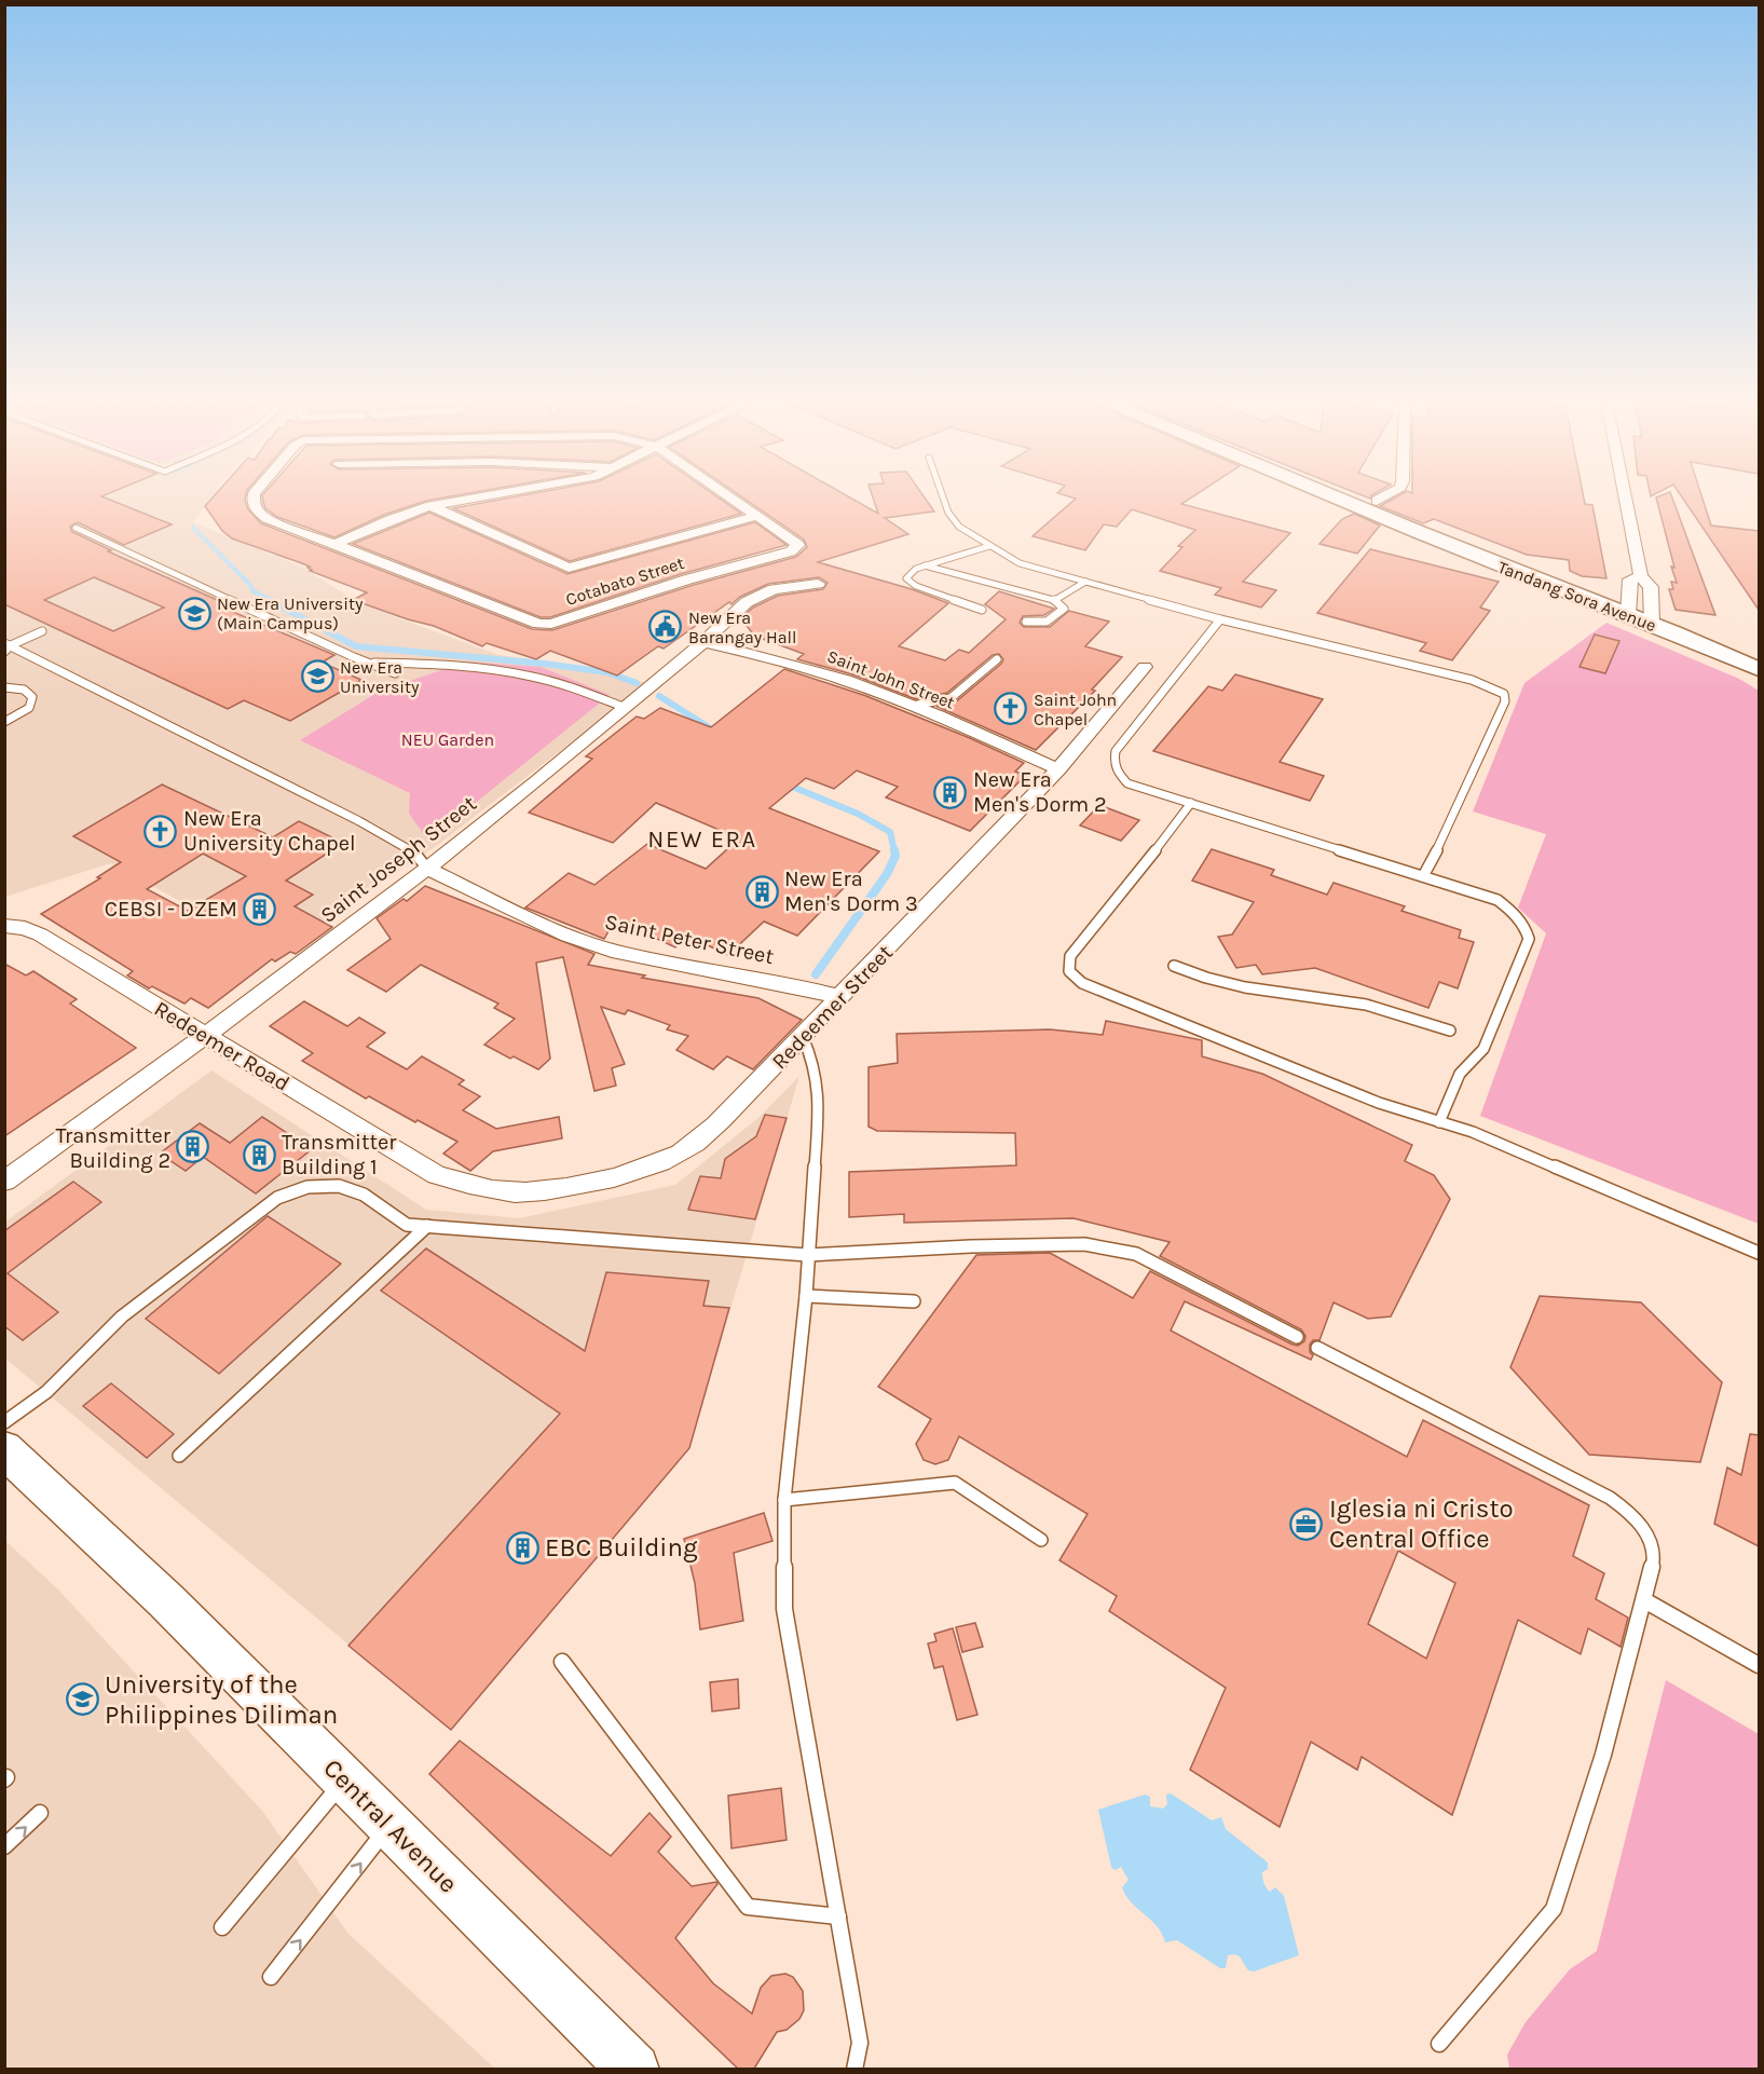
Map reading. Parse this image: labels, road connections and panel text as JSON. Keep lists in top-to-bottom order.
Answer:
{
  "streets": {
    "main road": ["Tandang Sora Avenue", "Central Avenue"],
    "street": [
      "Cotabato Street",
      "Saint John Street",
      "Saint Joseph Street",
      "Saint Peter Street",
      "Redeemer Street",
      "Redeemer Road"
    ]
  },
  "crossings": [
    ["Saint John Street", "Saint Joseph Street"],
    ["Saint John Street", "Redeemer Street"],
    ["Saint Joseph Street", "Saint Peter Street"],
    ["Saint Joseph Street", "Redeemer Road"],
    ["Saint Peter Street", "Redeemer Street"],
    ["Redeemer Street", "Redeemer Road"]
  ],
  "districts": ["NEW ERA"],
  "parks": ["NEU Garden"],
  "places": {
    "school or university": ["New Era University (Main Campus)", "New Era University", "University of the Philippines Diliman"],
    "public building": ["New Era Barangay Hall"],
    "church": ["Saint John Chapel", "New Era University Chapel"],
    "building": [
      "New Era Men's Dorm 2",
      "New Era Men's Dorm 3",
      "CEBSI - DZEM",
      "Transmitter Building 2",
      "Transmitter Building 1",
      "EBC Building"
    ],
    "office": ["Iglesia ni Cristo Central Office"]
  }
}
